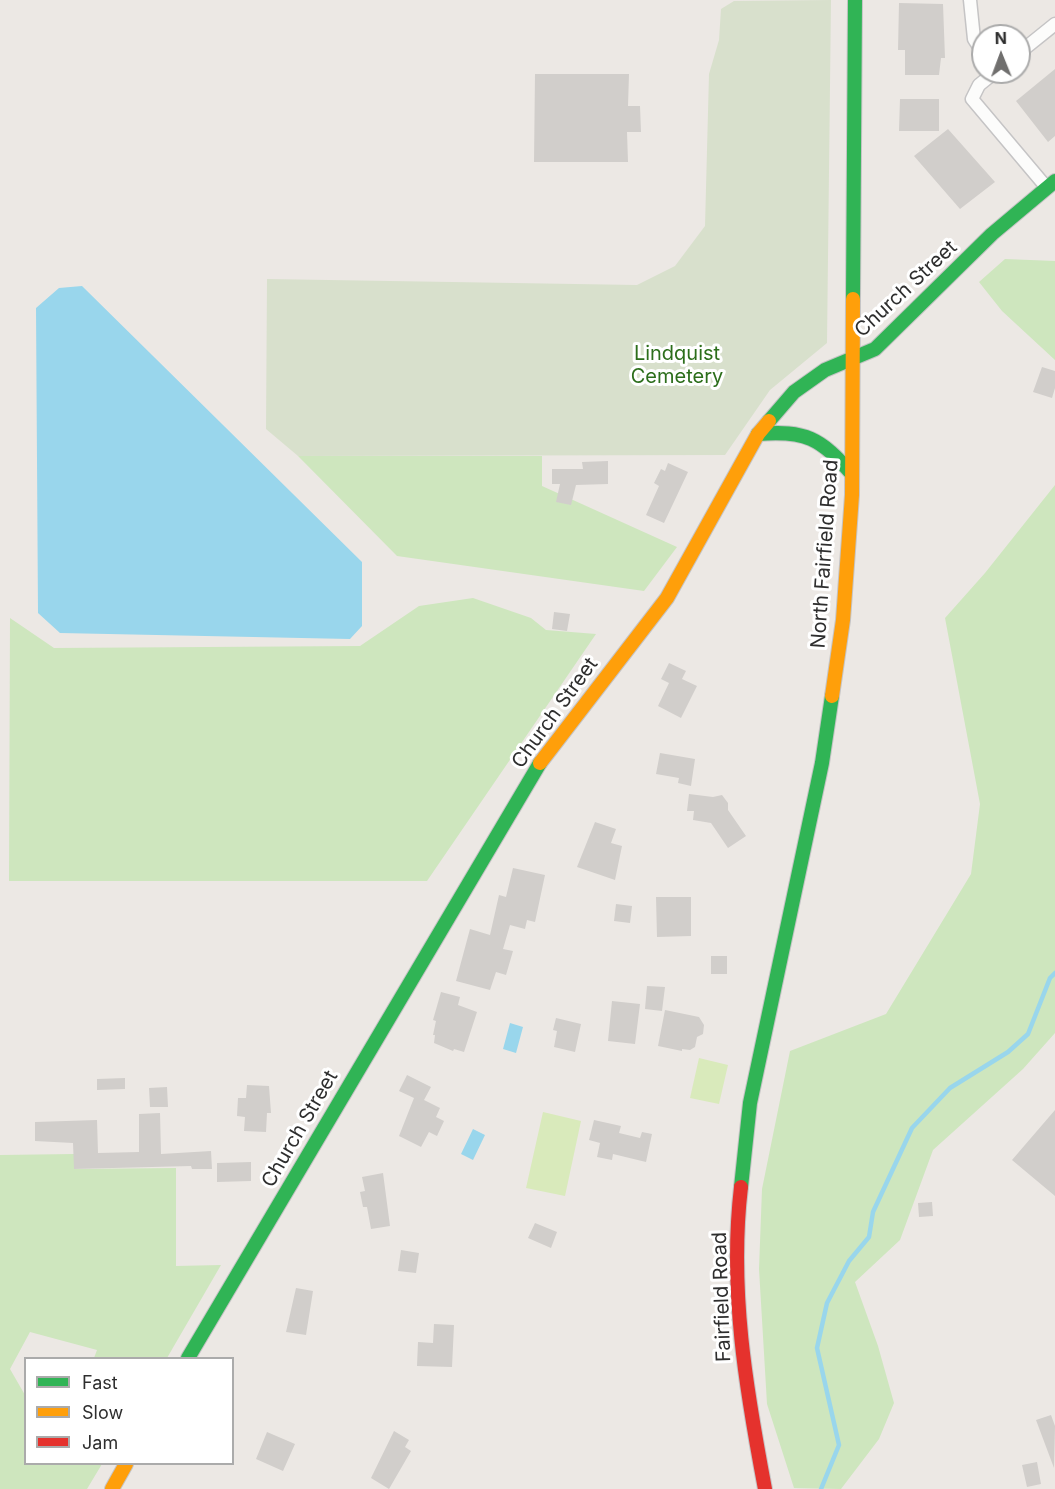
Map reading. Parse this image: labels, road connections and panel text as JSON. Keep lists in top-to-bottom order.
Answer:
{
  "streets": {
    "main road": ["Church Street", "North Fairfield Road", "Fairfield Road"]
  },
  "crossings": [
    ["Church Street", "North Fairfield Road"],
    ["North Fairfield Road", "Fairfield Road"]
  ],
  "parks": ["Lindquist Cemetery"],
  "legend": ["Fast", "Slow", "Jam"],
  "north": "top"
}
